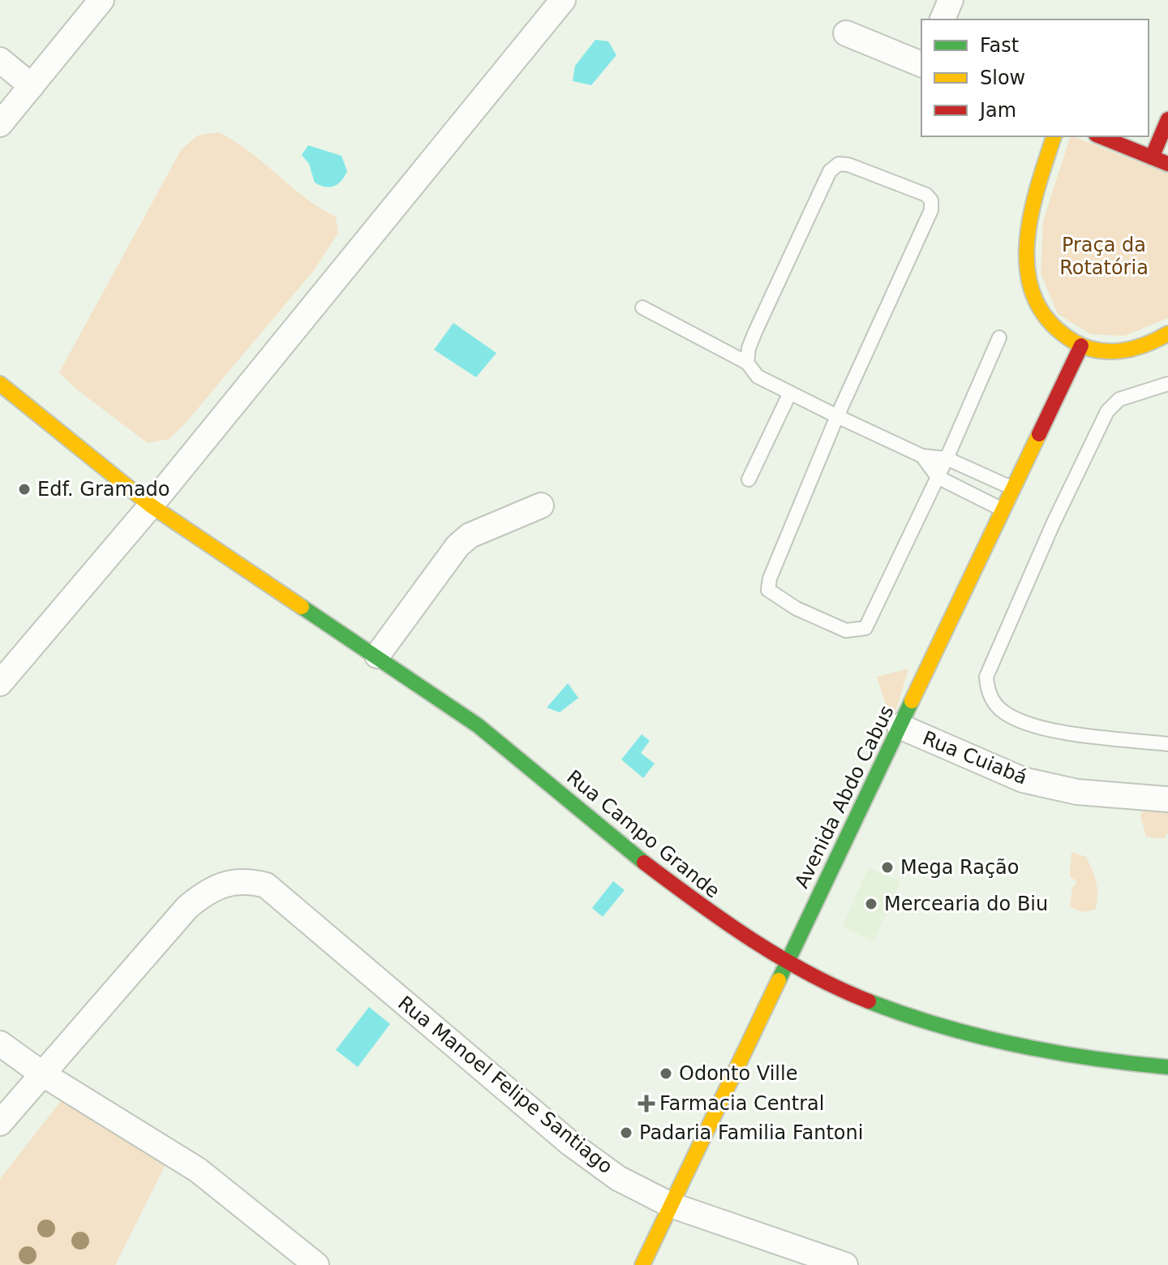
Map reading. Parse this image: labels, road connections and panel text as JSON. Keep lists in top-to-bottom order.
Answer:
{
  "streets": {
    "main road": ["Avenida Abdo Cabus", "Rua Campo Grande"],
    "street": ["Rua Cuiabá", "Rua Manoel Felipe Santiago"]
  },
  "crossings": [
    ["Rua Cuiabá", "Avenida Abdo Cabus"],
    ["Avenida Abdo Cabus", "Rua Campo Grande"],
    ["Avenida Abdo Cabus", "Rua Manoel Felipe Santiago"]
  ],
  "parks": ["Praça da Rotatória"],
  "places": {
    "other": [
      "Edf. Gramado",
      "Mega Ração",
      "Mercearia do Biu",
      "Odonto Ville",
      "Padaria Familia Fantoni"
    ],
    "health": ["Farmacia Central"]
  },
  "legend": ["Fast", "Slow", "Jam"]
}
